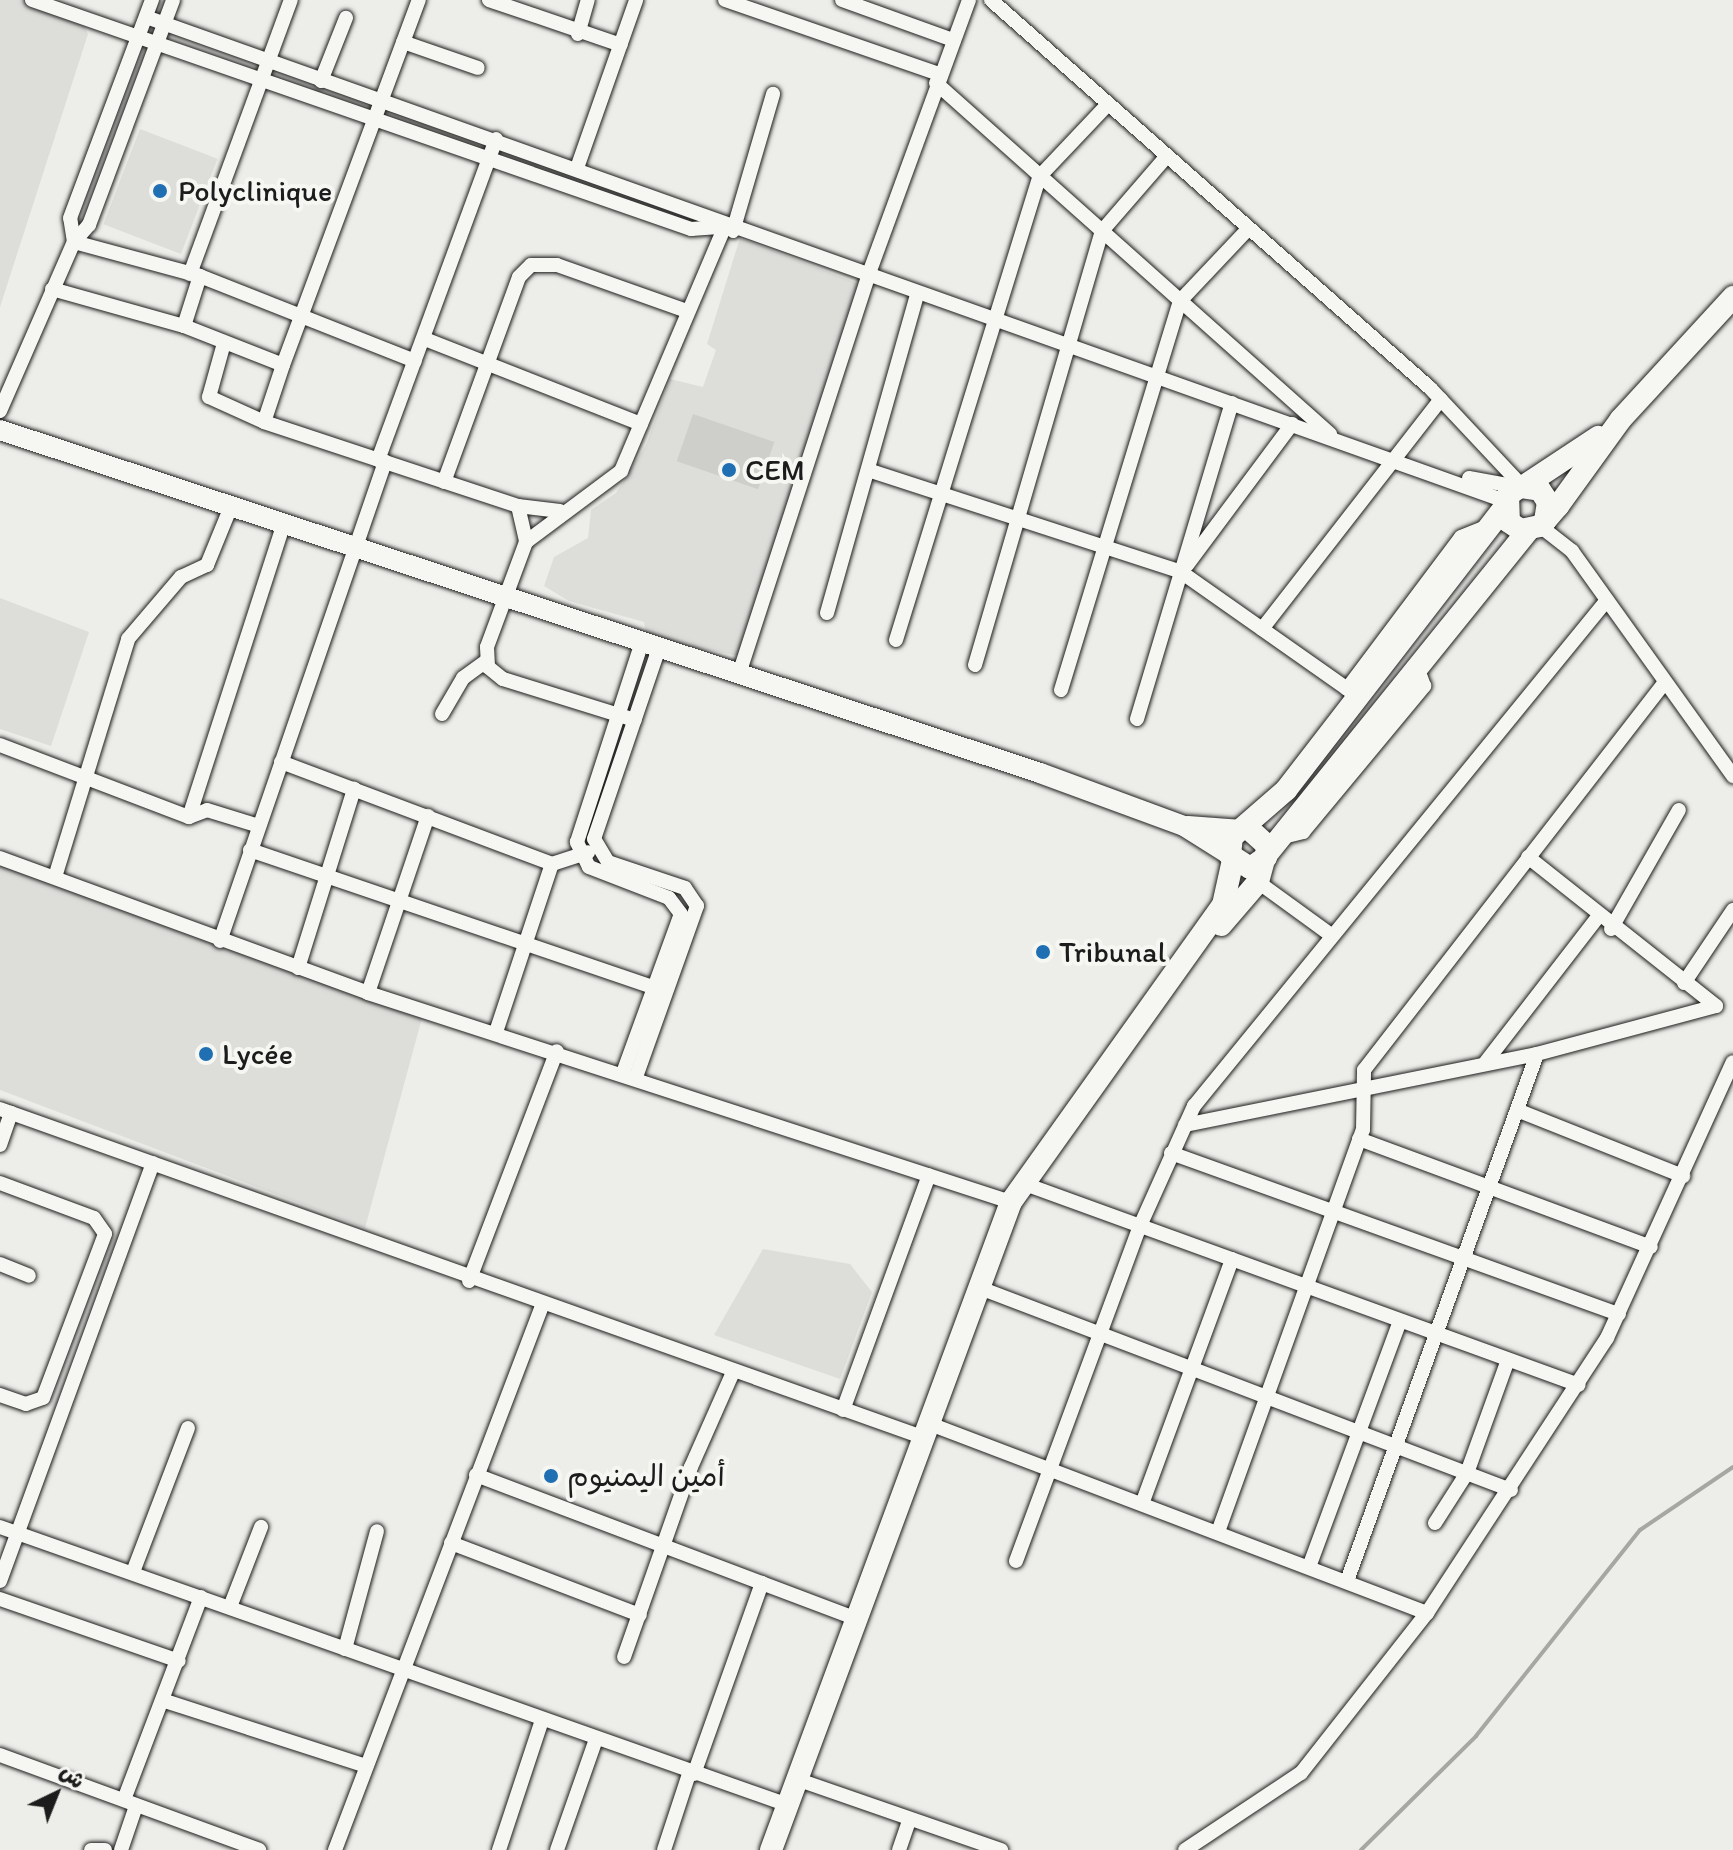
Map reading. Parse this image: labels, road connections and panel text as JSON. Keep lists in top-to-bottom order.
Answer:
{
  "places": [
    "Polyclinique",
    "CEM",
    "Tribunal",
    "Lycée",
    "أمين اليمنيوم"
  ],
  "north": "top right"
}
